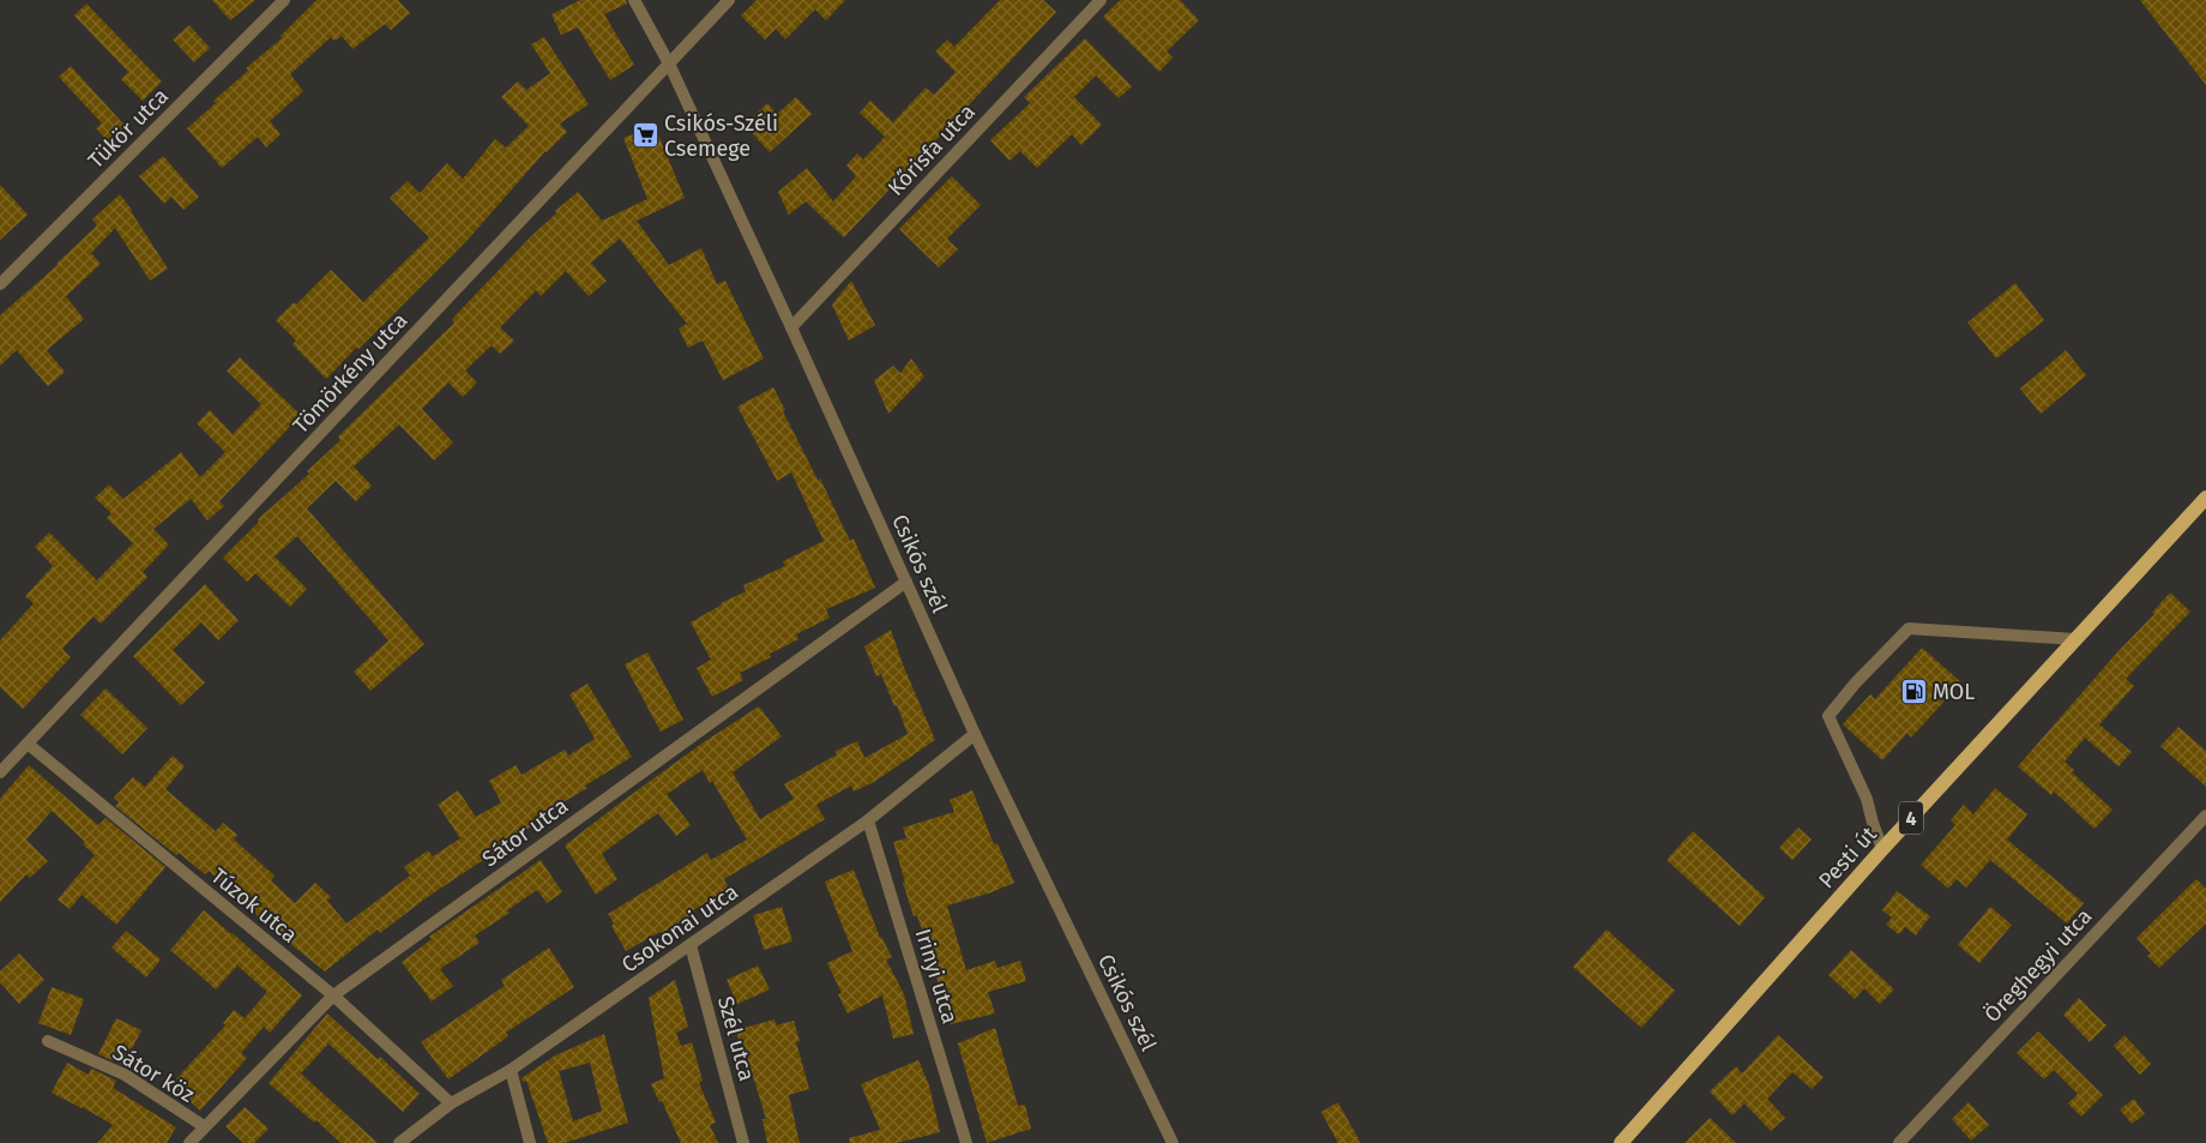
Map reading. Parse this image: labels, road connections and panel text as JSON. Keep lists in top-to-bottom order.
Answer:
{
  "streets": {
    "main road": ["4", "Pesti út"],
    "street": [
      "Tükör utca",
      "Kőrisfa utca",
      "Tömörkény utca",
      "Csikós szél",
      "Sátor utca",
      "Túzok utca",
      "Csokonai utca",
      "Öreghegyi utca",
      "Irinyi utca",
      "Szél utca",
      "Sátor köz"
    ]
  },
  "crossings": [
    ["Kőrisfa utca", "Csikós szél"],
    ["Tömörkény utca", "Csikós szél"],
    ["Tömörkény utca", "Túzok utca"],
    ["Csikós szél", "Sátor utca"],
    ["Csikós szél", "Csokonai utca"],
    ["Sátor utca", "Túzok utca"],
    ["Sátor utca", "Sátor köz"],
    ["Túzok utca", "Csokonai utca"],
    ["Csokonai utca", "Irinyi utca"],
    ["Csokonai utca", "Szél utca"]
  ],
  "places": {
    "supermarket": ["Csikós-Széli Csemege"],
    "fuel station": ["MOL"]
  }
}
